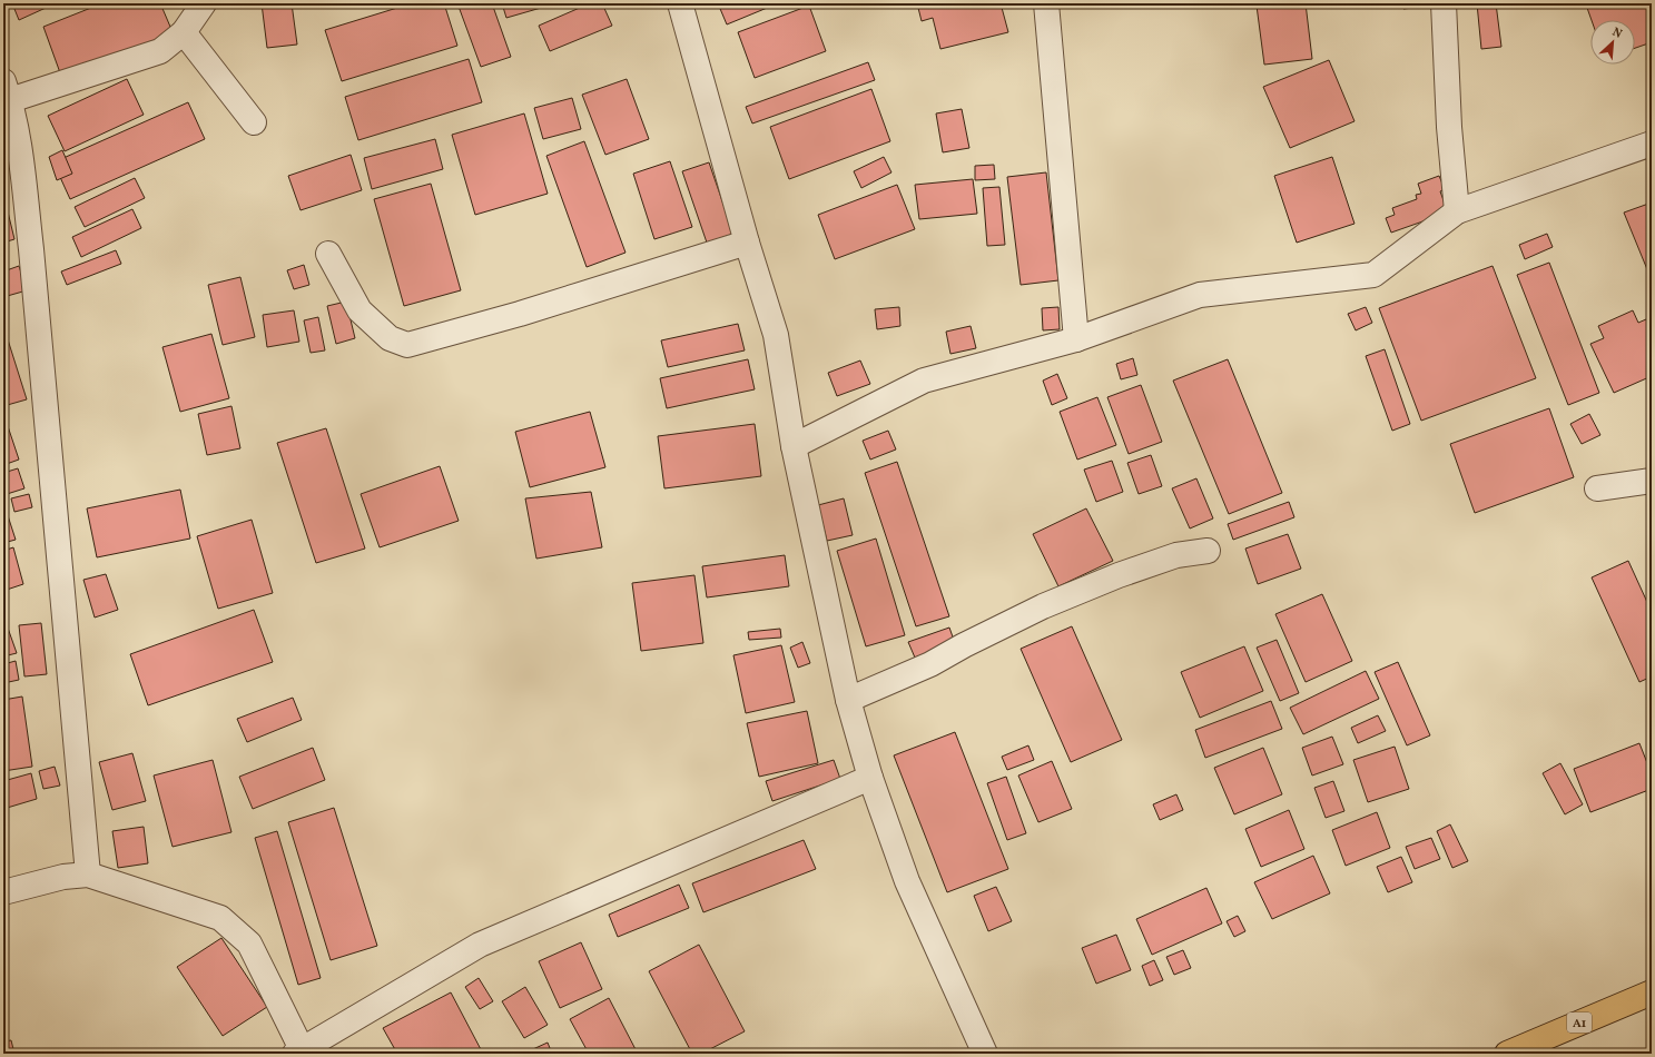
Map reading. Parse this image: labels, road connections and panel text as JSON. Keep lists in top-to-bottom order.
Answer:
{
  "streets": {
    "highway": ["A1"]
  },
  "north": "top right"
}
